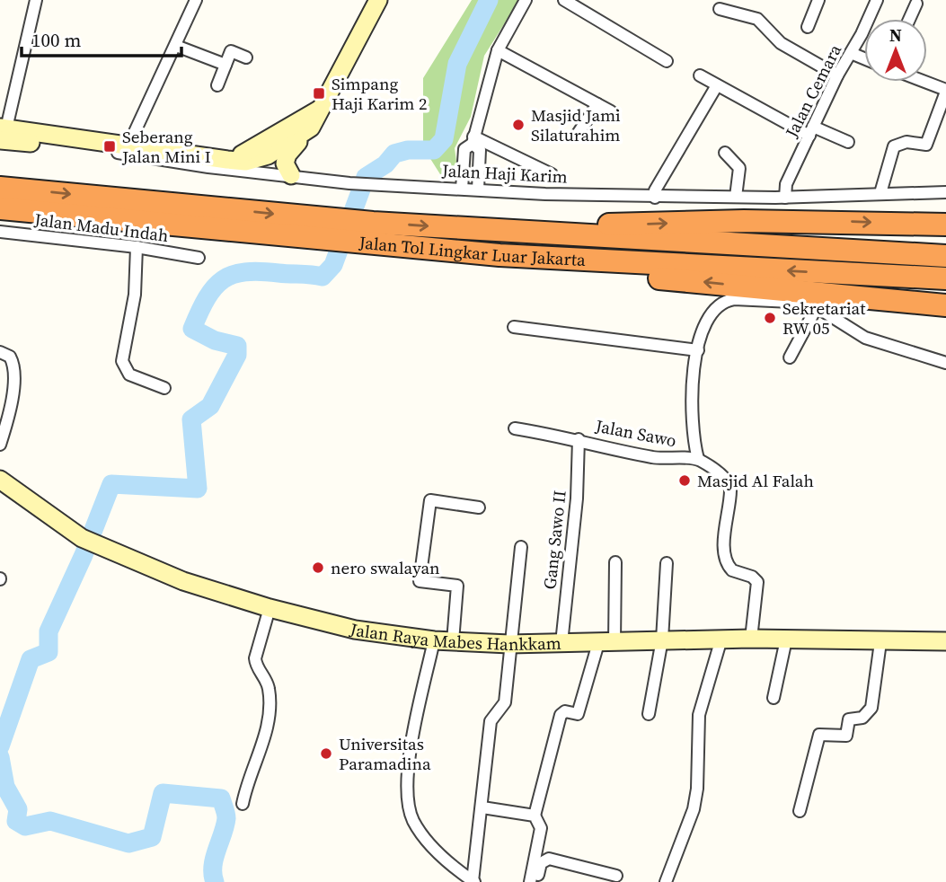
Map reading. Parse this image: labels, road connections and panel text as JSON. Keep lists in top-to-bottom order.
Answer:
{
  "streets": {
    "highway": ["Jalan Tol Lingkar Luar Jakarta"],
    "main road": ["Jalan Raya Mabes Hankkam"],
    "street": [
      "Jalan Cemara",
      "Jalan Haji Karim",
      "Jalan Madu Indah",
      "Jalan Sawo",
      "Gang Sawo II"
    ]
  },
  "crossings": [
    ["Jalan Cemara", "Jalan Haji Karim"],
    ["Jalan Sawo", "Gang Sawo II"],
    ["Jalan Sawo", "Jalan Raya Mabes Hankkam"],
    ["Gang Sawo II", "Jalan Raya Mabes Hankkam"]
  ],
  "places": {
    "transit": ["Simpang Haji Karim 2", "Seberang Jalan Mini I"],
    "other": [
      "Masjid Jami Silaturahim",
      "Sekretariat RW 05",
      "Masjid Al Falah",
      "nero swalayan",
      "Universitas Paramadina"
    ]
  },
  "scale_bar": "100 m",
  "north": "top"
}
